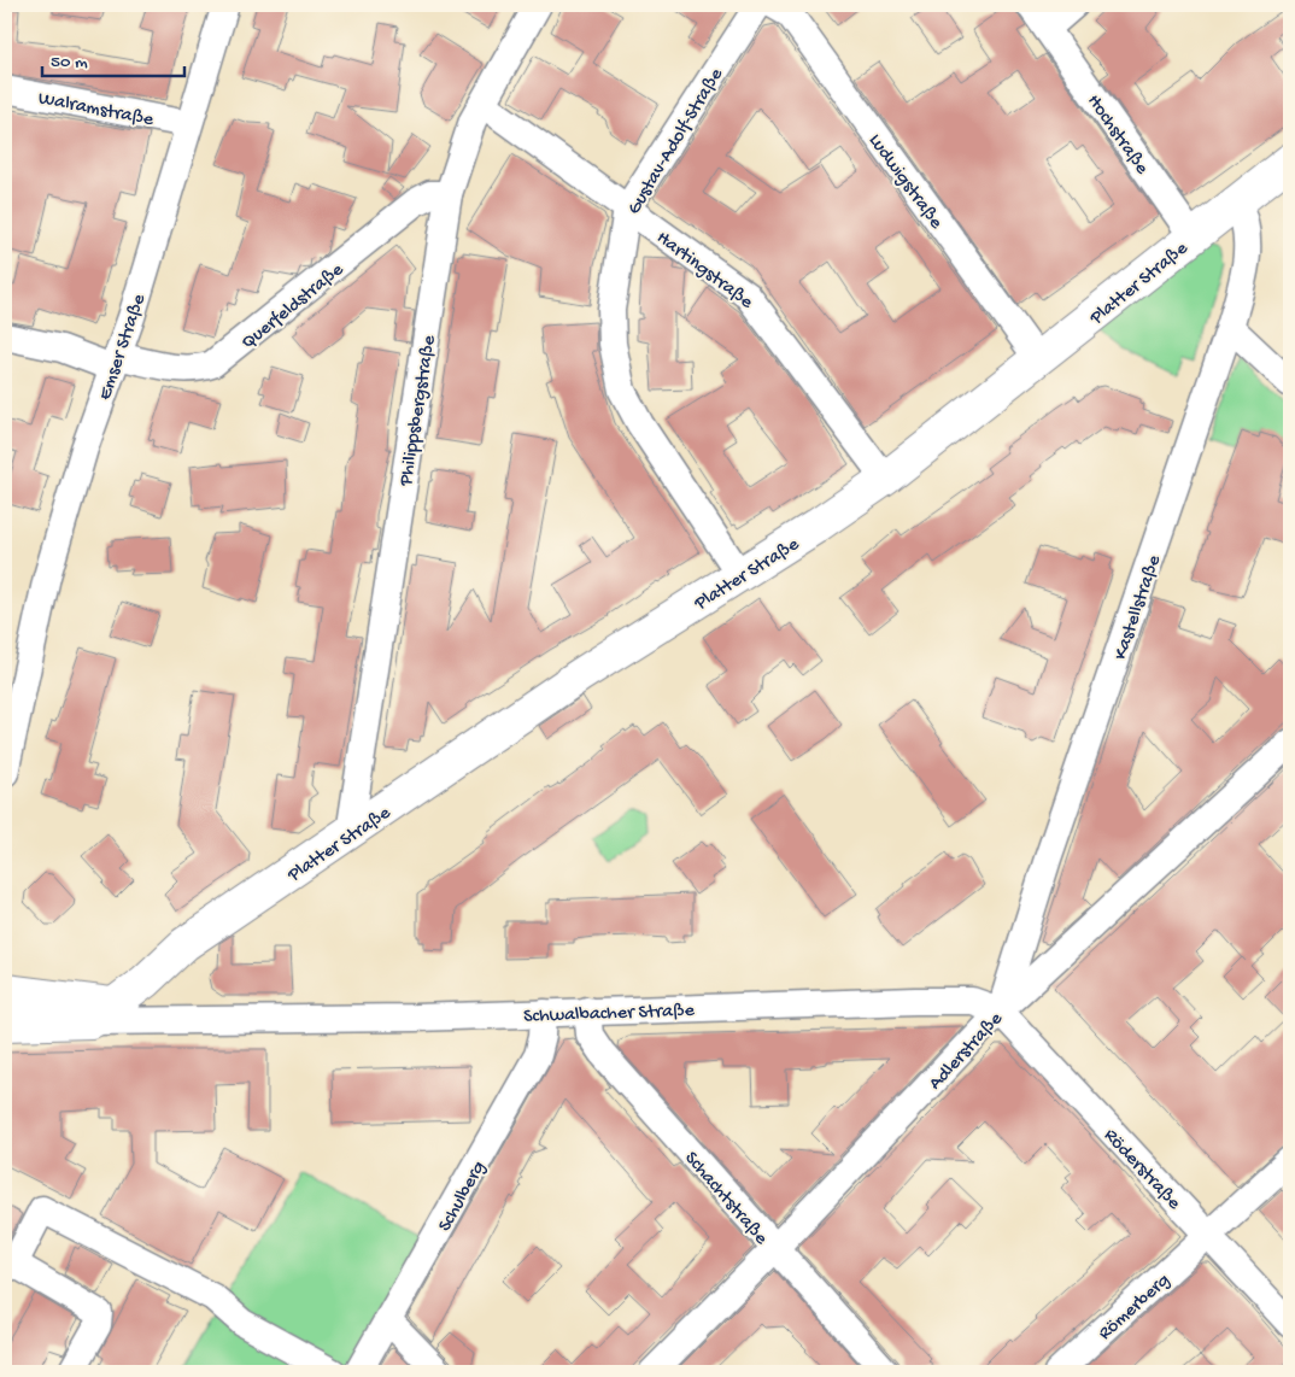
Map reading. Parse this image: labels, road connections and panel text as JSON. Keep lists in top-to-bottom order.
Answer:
{
  "streets": {
    "main road": ["Platter Straße", "Schwalbacher Straße"],
    "street": [
      "Walramstraße",
      "Hochstraße",
      "Gustav-Adolf-Straße",
      "Ludwigstraße",
      "Hartingstraße",
      "Querfeldstraße",
      "Emser Straße",
      "Philippsbergstraße",
      "Kastellstraße",
      "Adlerstraße",
      "Röderstraße",
      "Schulberg",
      "Schachtstraße",
      "Römerberg"
    ]
  },
  "crossings": [
    ["Walramstraße", "Emser Straße"],
    ["Hochstraße", "Platter Straße"],
    ["Gustav-Adolf-Straße", "Hartingstraße"],
    ["Gustav-Adolf-Straße", "Platter Straße"],
    ["Ludwigstraße", "Platter Straße"],
    ["Hartingstraße", "Platter Straße"],
    ["Hartingstraße", "Philippsbergstraße"],
    ["Platter Straße", "Philippsbergstraße"],
    ["Platter Straße", "Kastellstraße"],
    ["Platter Straße", "Schwalbacher Straße"],
    ["Querfeldstraße", "Emser Straße"],
    ["Querfeldstraße", "Philippsbergstraße"],
    ["Kastellstraße", "Schwalbacher Straße"],
    ["Kastellstraße", "Adlerstraße"],
    ["Kastellstraße", "Röderstraße"],
    ["Schwalbacher Straße", "Adlerstraße"],
    ["Schwalbacher Straße", "Röderstraße"],
    ["Schwalbacher Straße", "Schulberg"],
    ["Schwalbacher Straße", "Schachtstraße"],
    ["Adlerstraße", "Röderstraße"],
    ["Adlerstraße", "Schachtstraße"],
    ["Röderstraße", "Römerberg"]
  ],
  "scale_bar": "50 m"
}
